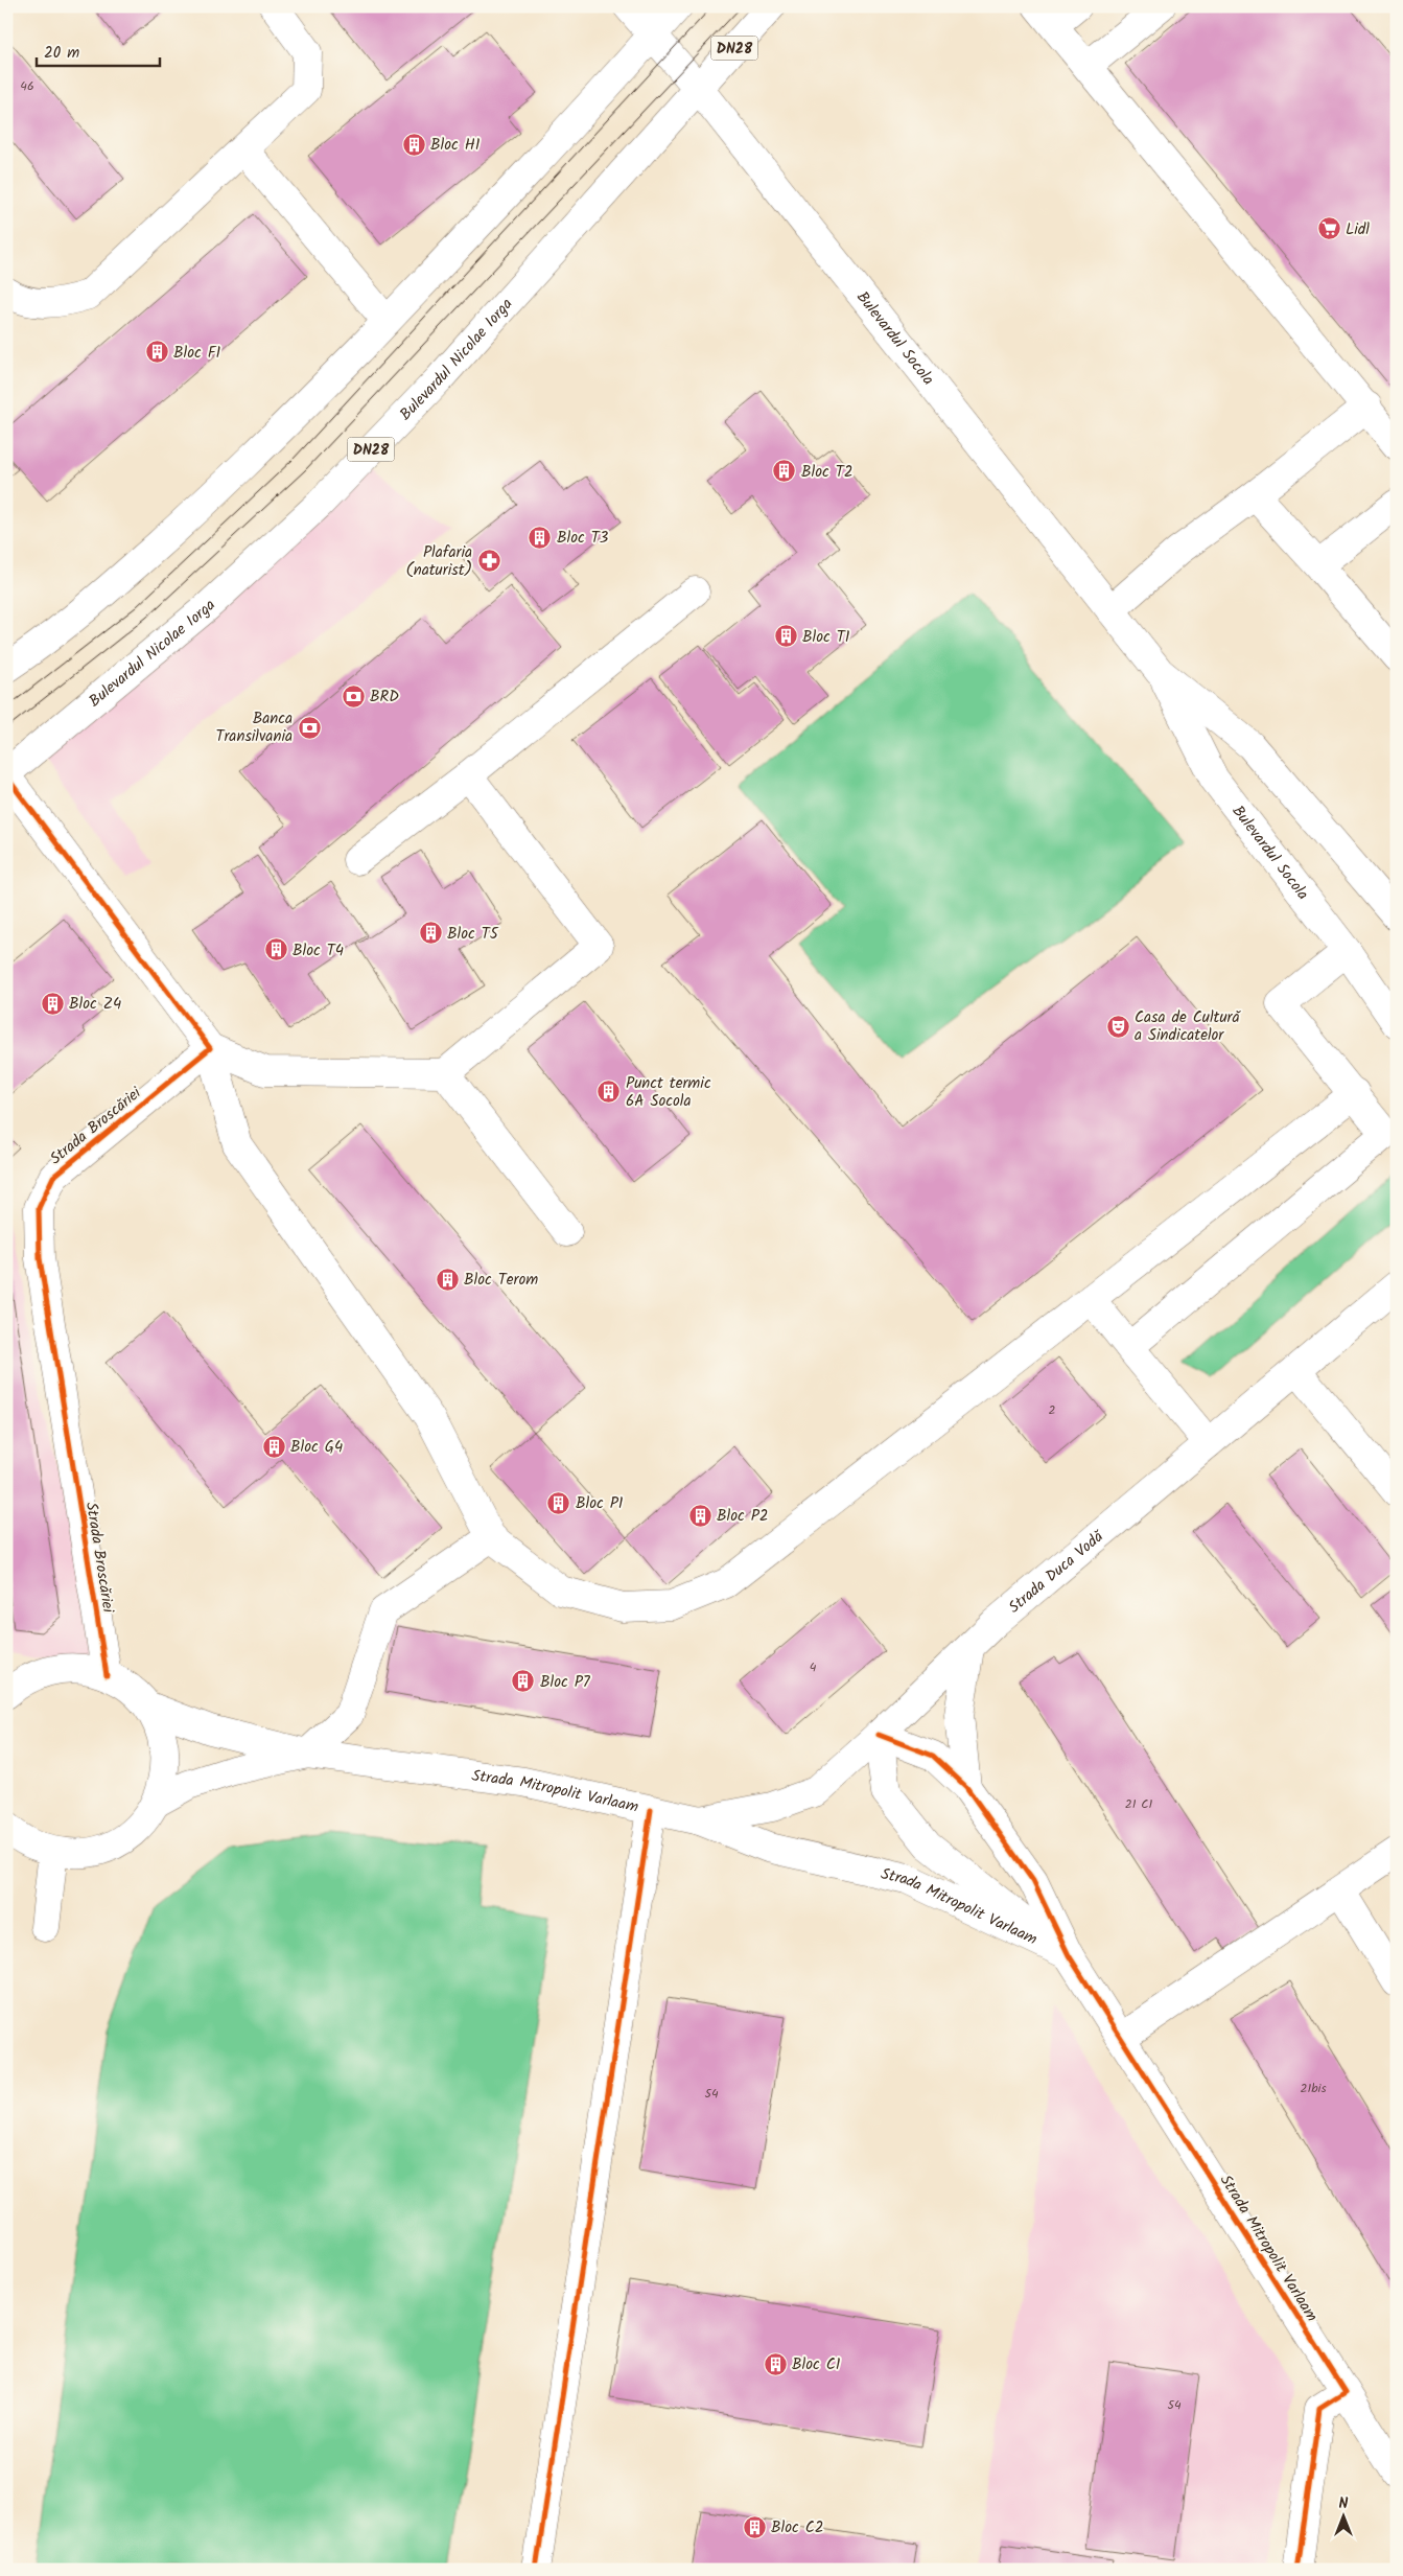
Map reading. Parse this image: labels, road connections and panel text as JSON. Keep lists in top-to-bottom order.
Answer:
{
  "streets": {
    "street": [
      "DN28",
      "Bulevardul Socola",
      "Bulevardul Nicolae Iorga",
      "Strada Broscăriei",
      "Strada Duca Vodă",
      "Strada Mitropolit Varlaam"
    ]
  },
  "crossings": [
    ["DN28", "Bulevardul Socola"],
    ["DN28", "Bulevardul Nicolae Iorga"],
    ["Bulevardul Socola", "Bulevardul Nicolae Iorga"],
    ["Strada Broscăriei", "Strada Mitropolit Varlaam"],
    ["Strada Duca Vodă", "Strada Mitropolit Varlaam"]
  ],
  "places": {
    "building": [
      "Bloc H1",
      "Bloc F1",
      "Bloc T2",
      "Bloc T3",
      "Bloc T1",
      "Bloc T5",
      "Bloc T4",
      "Bloc Z4",
      "Punct termic 6A Socola",
      "Bloc Terom",
      "Bloc G4",
      "Bloc P1",
      "Bloc P2",
      "Bloc P7",
      "Bloc C1",
      "Bloc C2"
    ],
    "supermarket": ["Lidl"],
    "pharmacy": ["Plafaria (naturist)"],
    "bank": ["BRD", "Banca Transilvania"],
    "theatre": ["Casa de Cultură a Sindicatelor"]
  },
  "house_numbers": [
    "46",
    "2",
    "4",
    "21 C1",
    "21bis",
    "54",
    "54"
  ],
  "scale_bar": "20 m",
  "north": "top"
}
